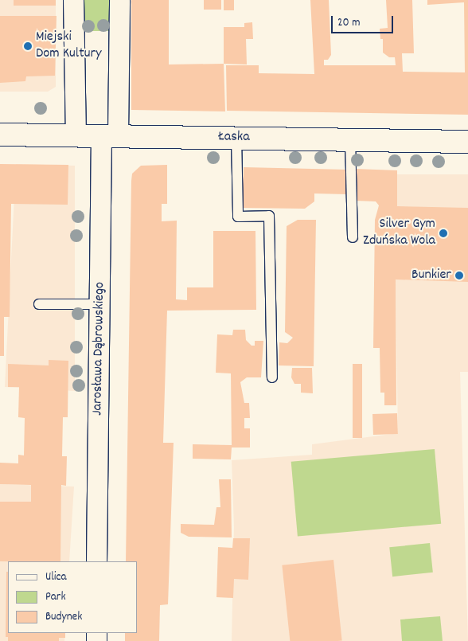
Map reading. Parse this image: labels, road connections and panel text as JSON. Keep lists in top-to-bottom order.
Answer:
{
  "streets": {
    "street": ["Łaska", "Jarosława Dąbrowskiego"]
  },
  "crossings": [
    ["Łaska", "Jarosława Dąbrowskiego"]
  ],
  "places": ["Miejski Dom Kultury", "Silver Gym Zduńska Wola", "Bunkier"],
  "legend": ["Ulica", "Park", "Budynek"],
  "scale_bar": "20 m"
}
